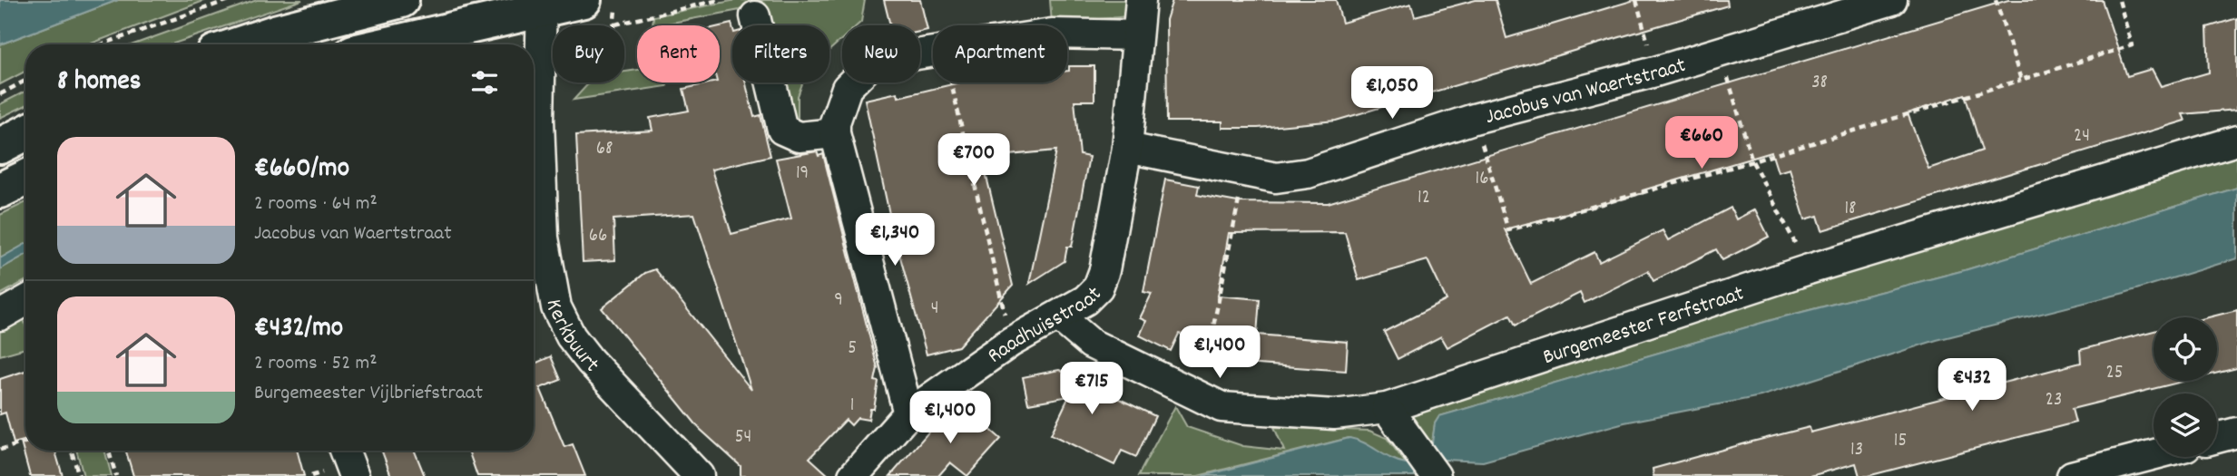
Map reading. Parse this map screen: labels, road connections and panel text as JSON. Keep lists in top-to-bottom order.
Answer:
{
  "streets": {
    "street": [
      "Jacobus van Waertstraat",
      "Raadhuisstraat",
      "Burgemeester Ferfstraat",
      "Kerkbuurt"
    ]
  },
  "crossings": [
    ["Jacobus van Waertstraat", "Raadhuisstraat"],
    ["Raadhuisstraat", "Burgemeester Ferfstraat"]
  ],
  "house_numbers": [
    "38",
    "24",
    "68",
    "19",
    "16",
    "12",
    "18",
    "66",
    "9",
    "4",
    "5",
    "25",
    "23",
    "1",
    "54",
    "15",
    "13"
  ],
  "page": {
    "chip": [
      "Buy",
      "Rent",
      "Filters",
      "New",
      "Apartment"
    ],
    "heading": "8 homes",
    "price": [
      "€1,050",
      "€660",
      "€700",
      "€1,340",
      "€1,400",
      "€432",
      "€715",
      "€1,400"
    ],
    "list": [
      {
        "name": "€660/mo",
        "note": "2 rooms · 64 m² · Jacobus van Waertstraat"
      },
      {
        "name": "€432/mo",
        "note": "2 rooms · 52 m² · Burgemeester Vijlbriefstraat"
      }
    ]
  }
}
